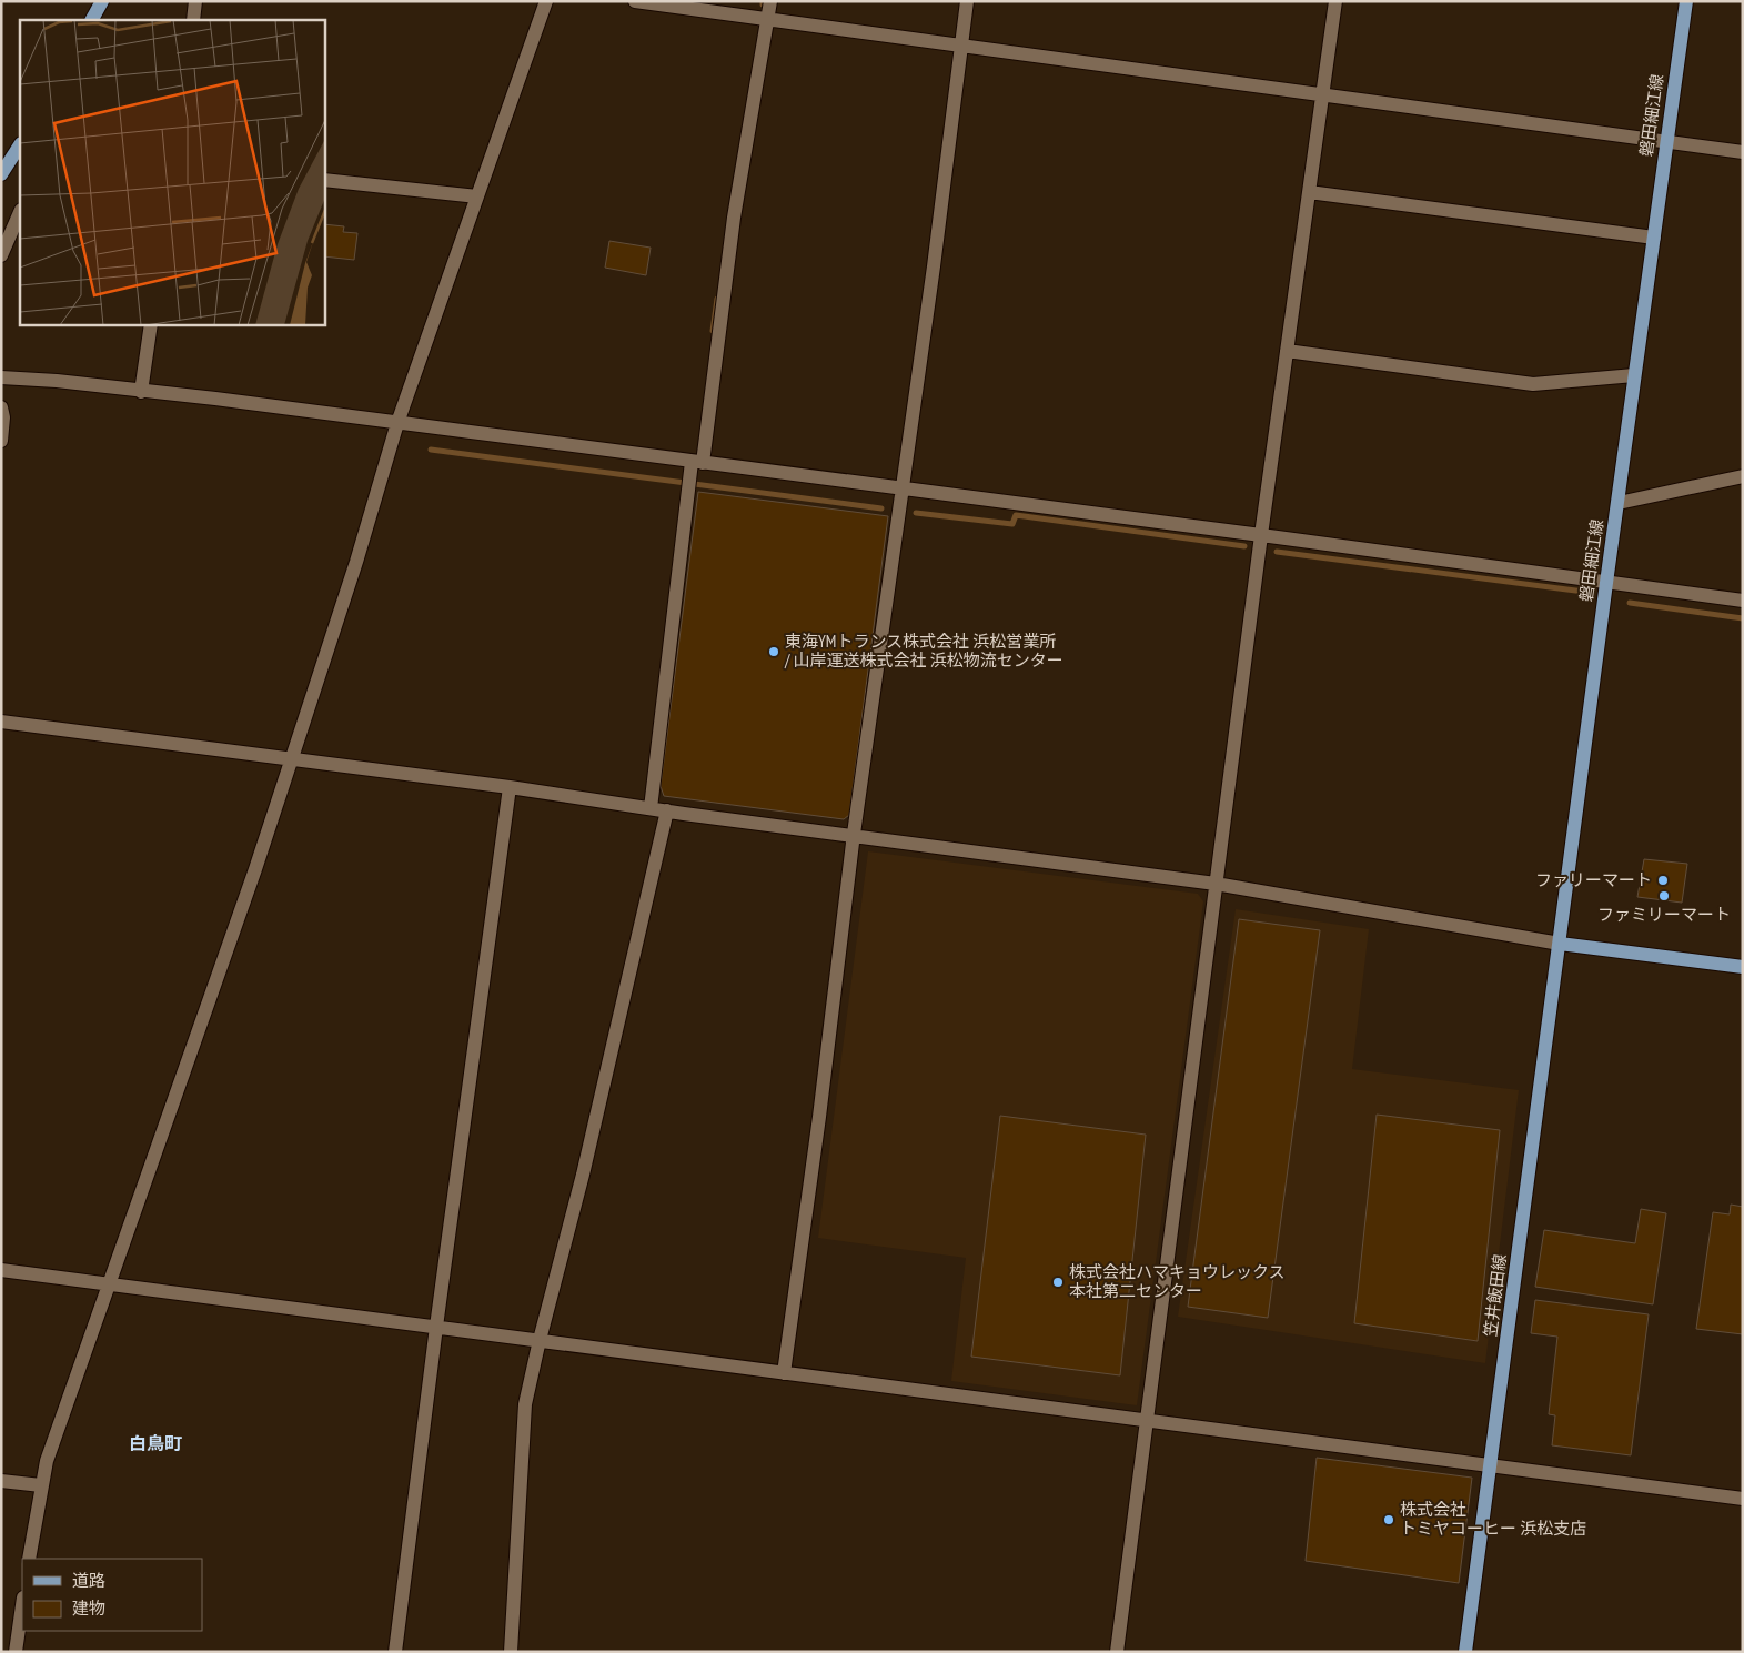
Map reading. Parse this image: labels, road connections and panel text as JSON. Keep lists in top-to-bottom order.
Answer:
{
  "streets": {
    "main road": ["磐田細江線", "笠井飯田線"]
  },
  "crossings": [
    ["磐田細江線", "笠井飯田線"]
  ],
  "districts": ["白鳥町"],
  "places": [
    "東海YMトランス株式会社 浜松営業所 / 山岸運送株式会社 浜松物流センター",
    "ファリーマート",
    "ファミリーマート",
    "株式会社ハマキョウレックス 本社第二センター",
    "株式会社 トミヤコーヒー 浜松支店"
  ],
  "legend": ["道路", "建物"]
}
